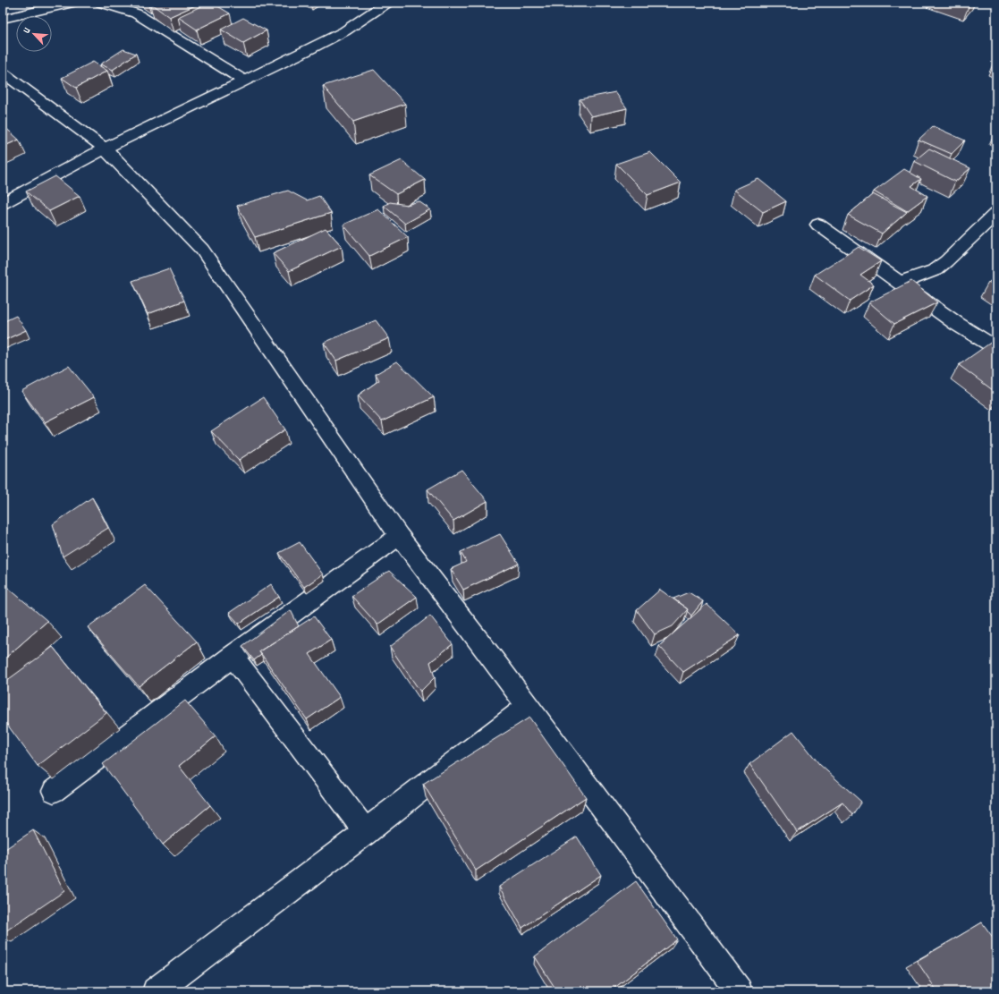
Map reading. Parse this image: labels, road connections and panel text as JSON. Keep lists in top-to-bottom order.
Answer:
{
  "north": "top left"
}
